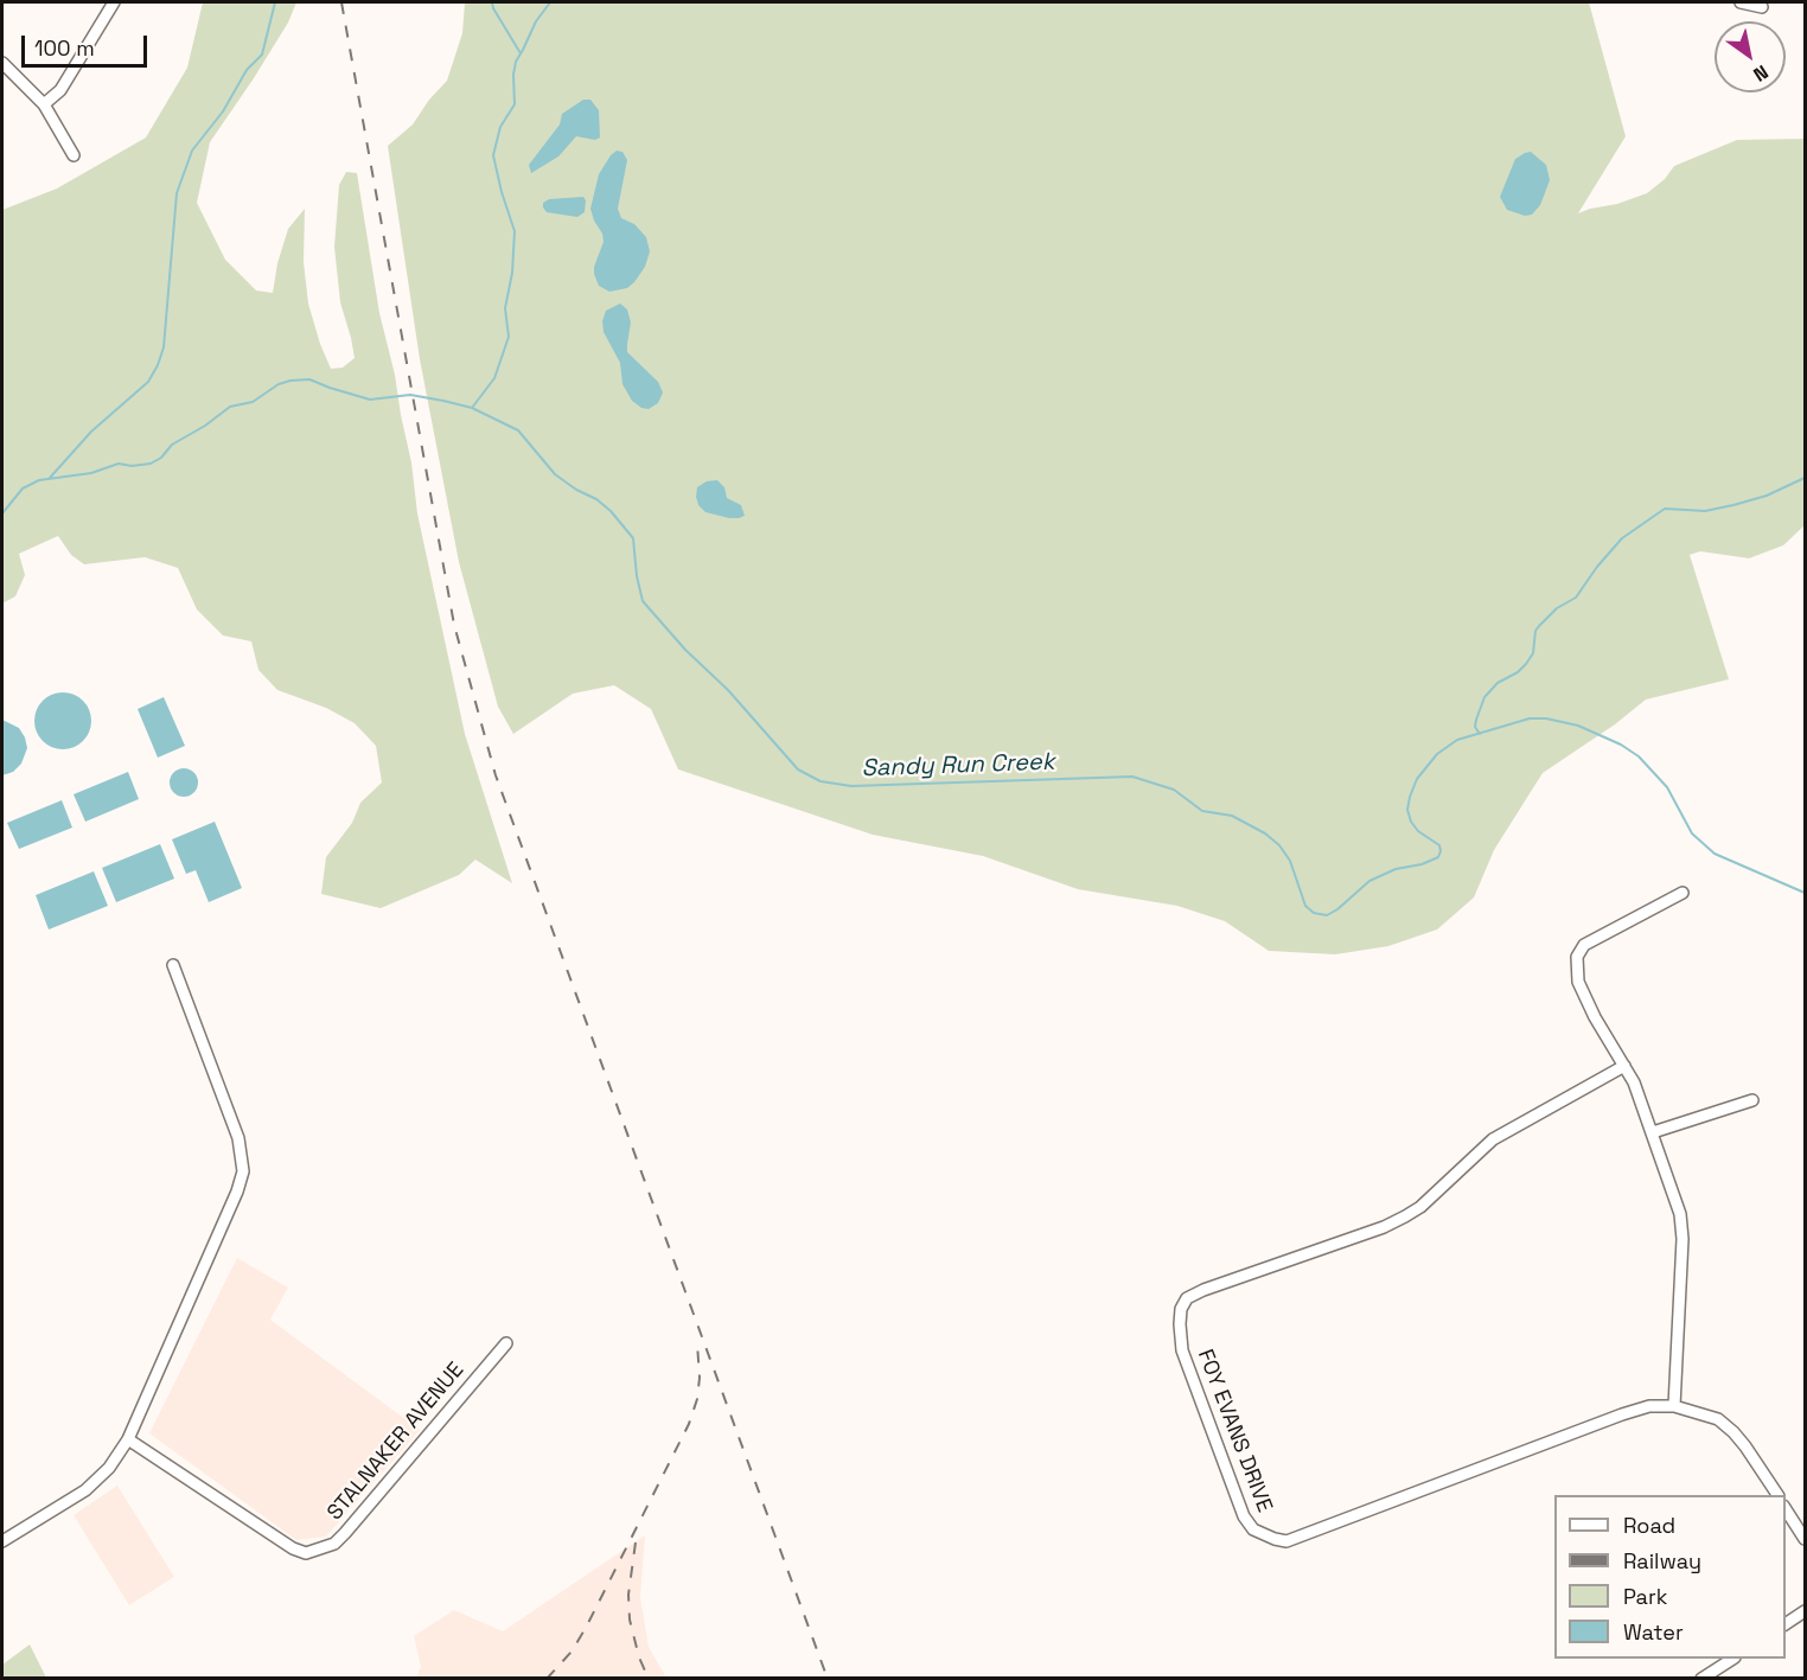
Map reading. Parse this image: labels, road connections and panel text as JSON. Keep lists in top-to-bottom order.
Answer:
{
  "streets": {
    "street": ["FOY EVANS DRIVE", "STALNAKER AVENUE"]
  },
  "water": ["Sandy Run Creek"],
  "legend": [
    "Road",
    "Railway",
    "Park",
    "Water"
  ],
  "scale_bar": "100 m",
  "north": "bottom right"
}
